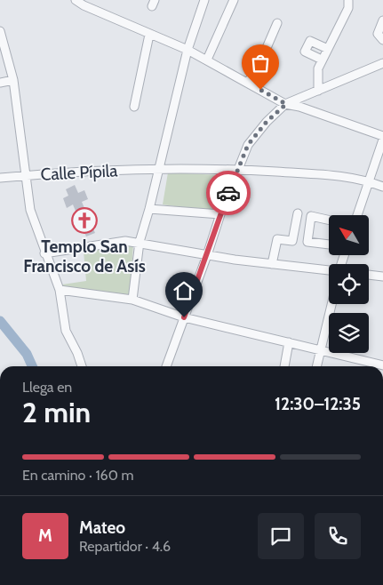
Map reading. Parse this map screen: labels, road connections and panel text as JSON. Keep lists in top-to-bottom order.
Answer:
{
  "streets": {
    "street": ["Calle Pípila"]
  },
  "places": {
    "church": ["Templo San Francisco de Asís"]
  },
  "north": "top left",
  "page": {
    "heading": ["2 min", "Llega en", "12:30–12:35"],
    "panel": ["Mateo", "Repartidor · 4.6"],
    "bar": "En camino · 160 m",
    "round": "M"
  }
}
